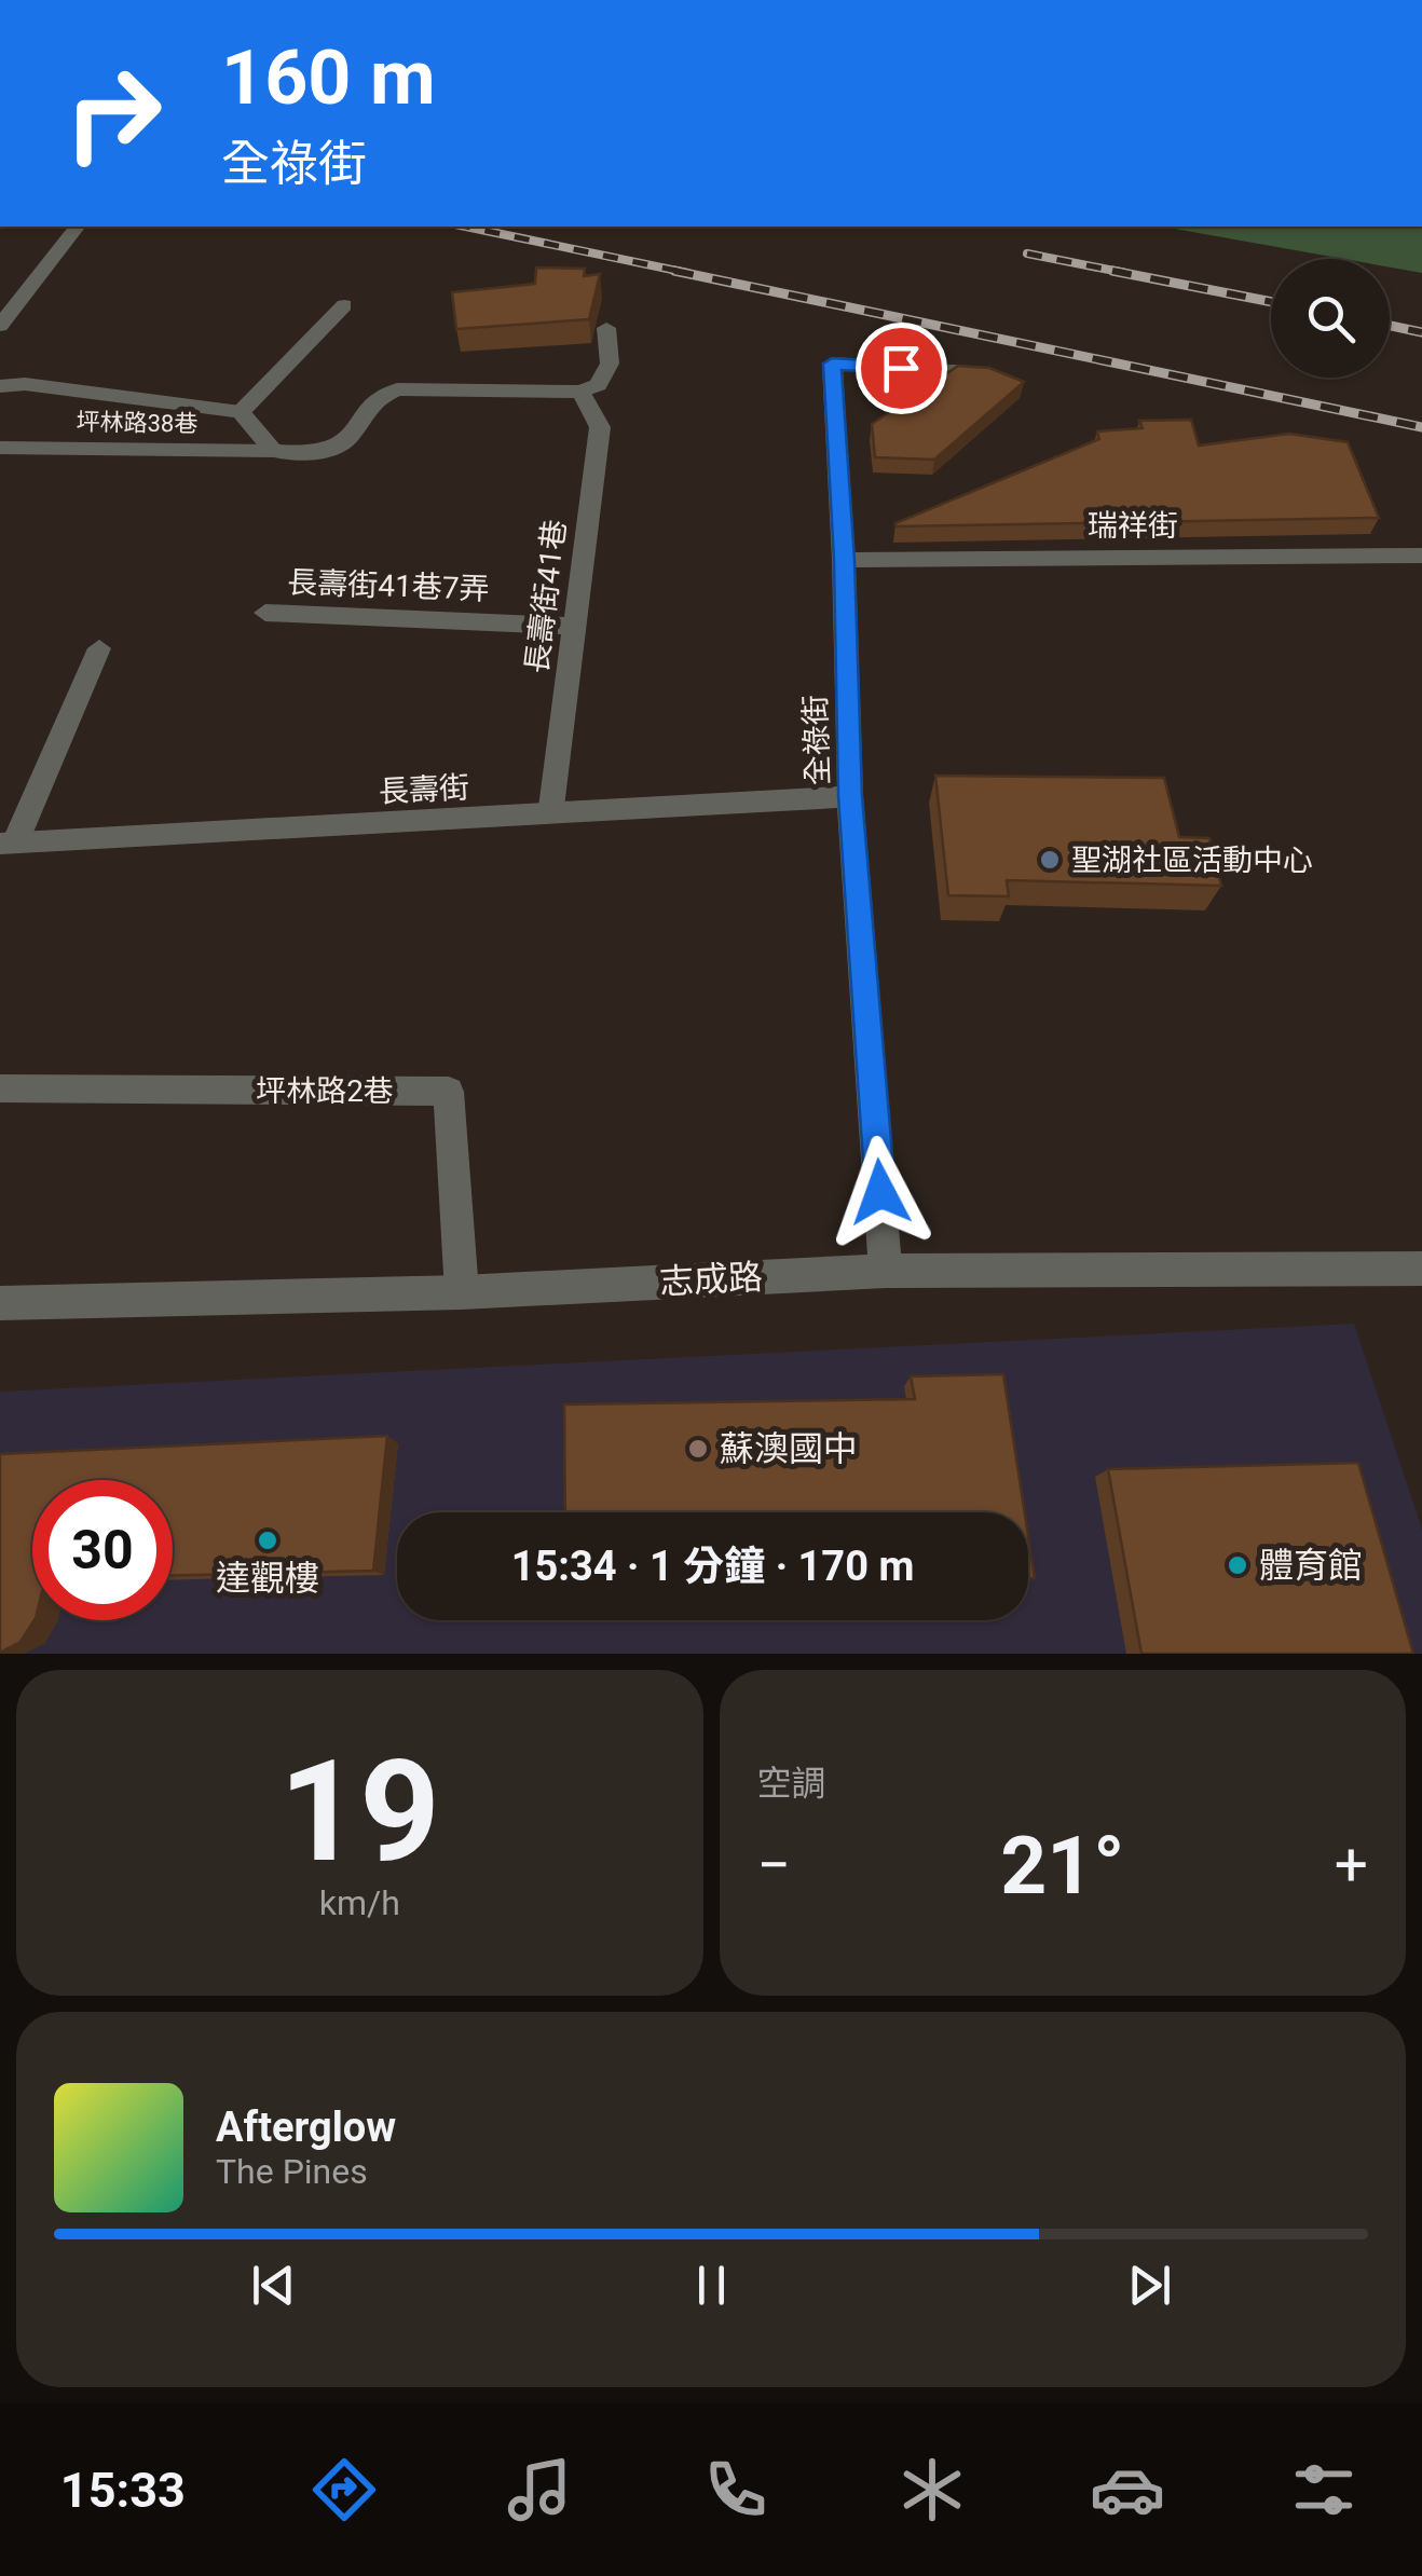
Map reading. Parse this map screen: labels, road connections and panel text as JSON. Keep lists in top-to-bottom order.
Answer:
{
  "streets": {
    "street": [
      "坪林路38巷",
      "瑞祥街",
      "長壽街41巷7弄",
      "長壽街41巷",
      "全祿街",
      "長壽街",
      "坪林路2巷",
      "志成路"
    ]
  },
  "crossings": [
    ["坪林路38巷", "長壽街41巷"],
    ["瑞祥街", "全祿街"],
    ["長壽街41巷7弄", "長壽街41巷"],
    ["長壽街41巷", "長壽街"],
    ["全祿街", "長壽街"],
    ["全祿街", "志成路"],
    ["坪林路2巷", "志成路"]
  ],
  "places": [
    "聖湖社區活動中心",
    "蘇澳國中",
    "達觀樓",
    "體育館"
  ],
  "page": {
    "turn": ["160 m", "全祿街"],
    "limit": "30",
    "trip": "15:34 · 1 分鐘 · 170 m",
    "tile": [
      ["19", "km/h"],
      "空調"
    ],
    "heat": ["−", "21°", "+"],
    "song": ["Afterglow", "The Pines"],
    "tabs": "15:33"
  }
}
